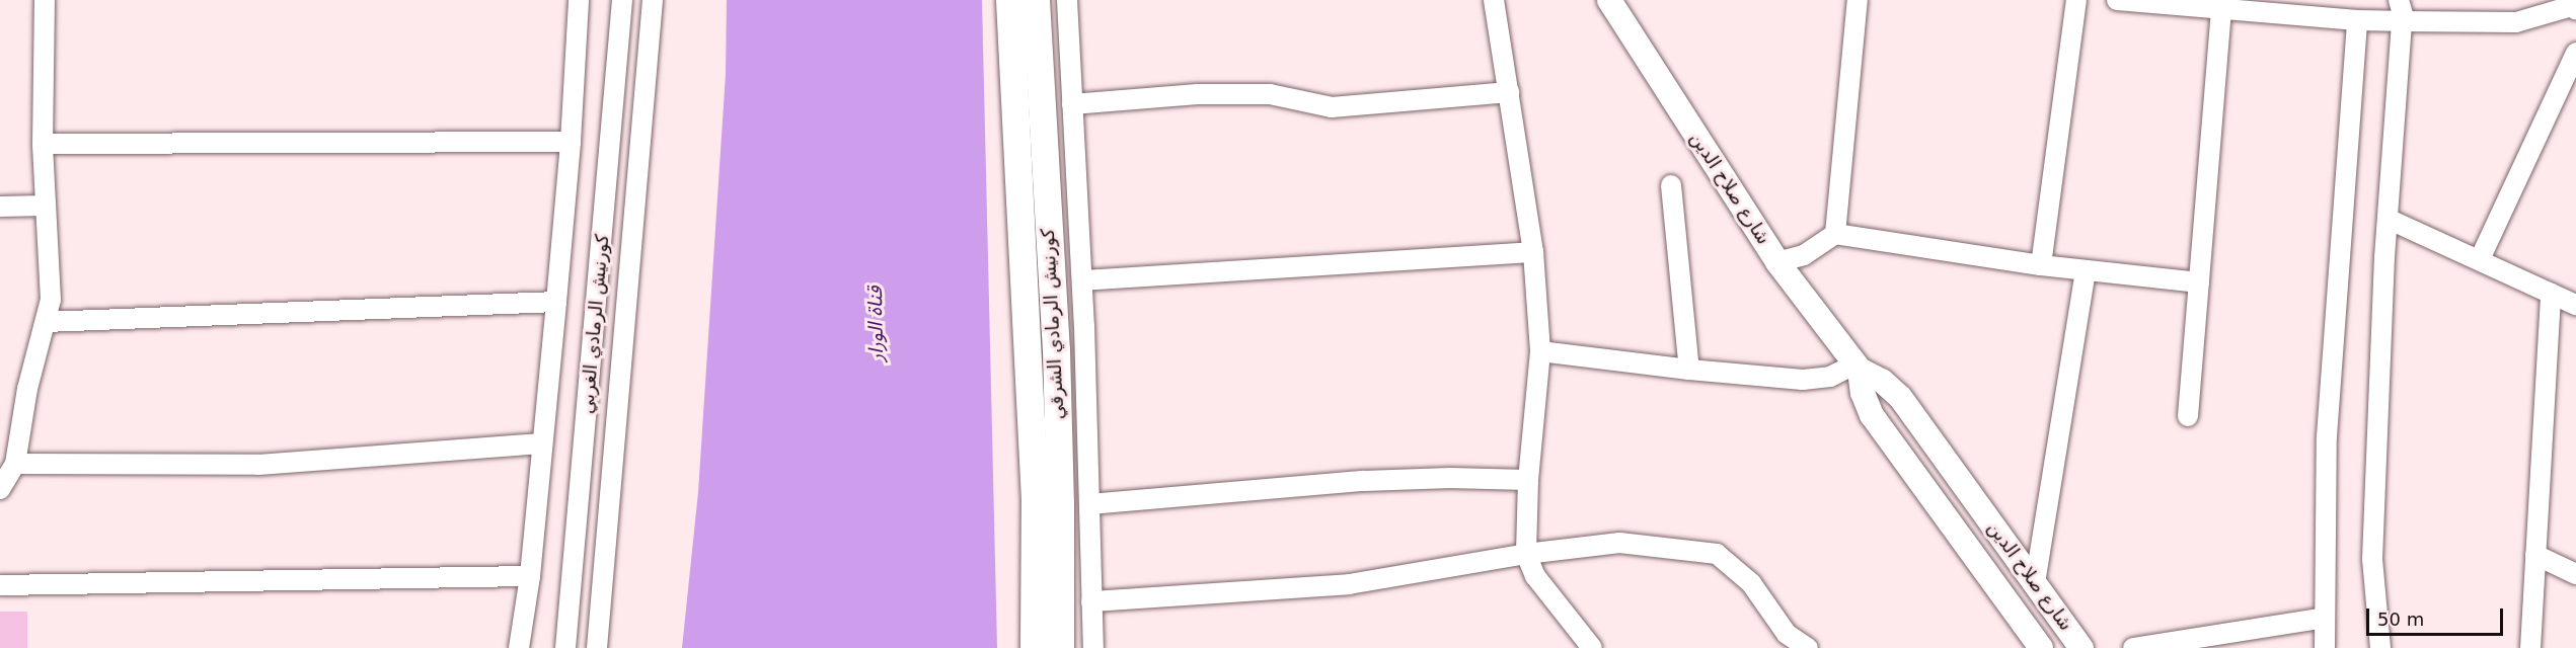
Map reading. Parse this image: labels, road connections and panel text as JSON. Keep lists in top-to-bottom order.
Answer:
{
  "streets": {
    "main road": ["كورنيش الرمادي الشرقي"],
    "street": ["شارع صلاح الدين", "كورنيش الرمادي الغربي"]
  },
  "water": ["قناة الورار"],
  "scale_bar": "50 m"
}
